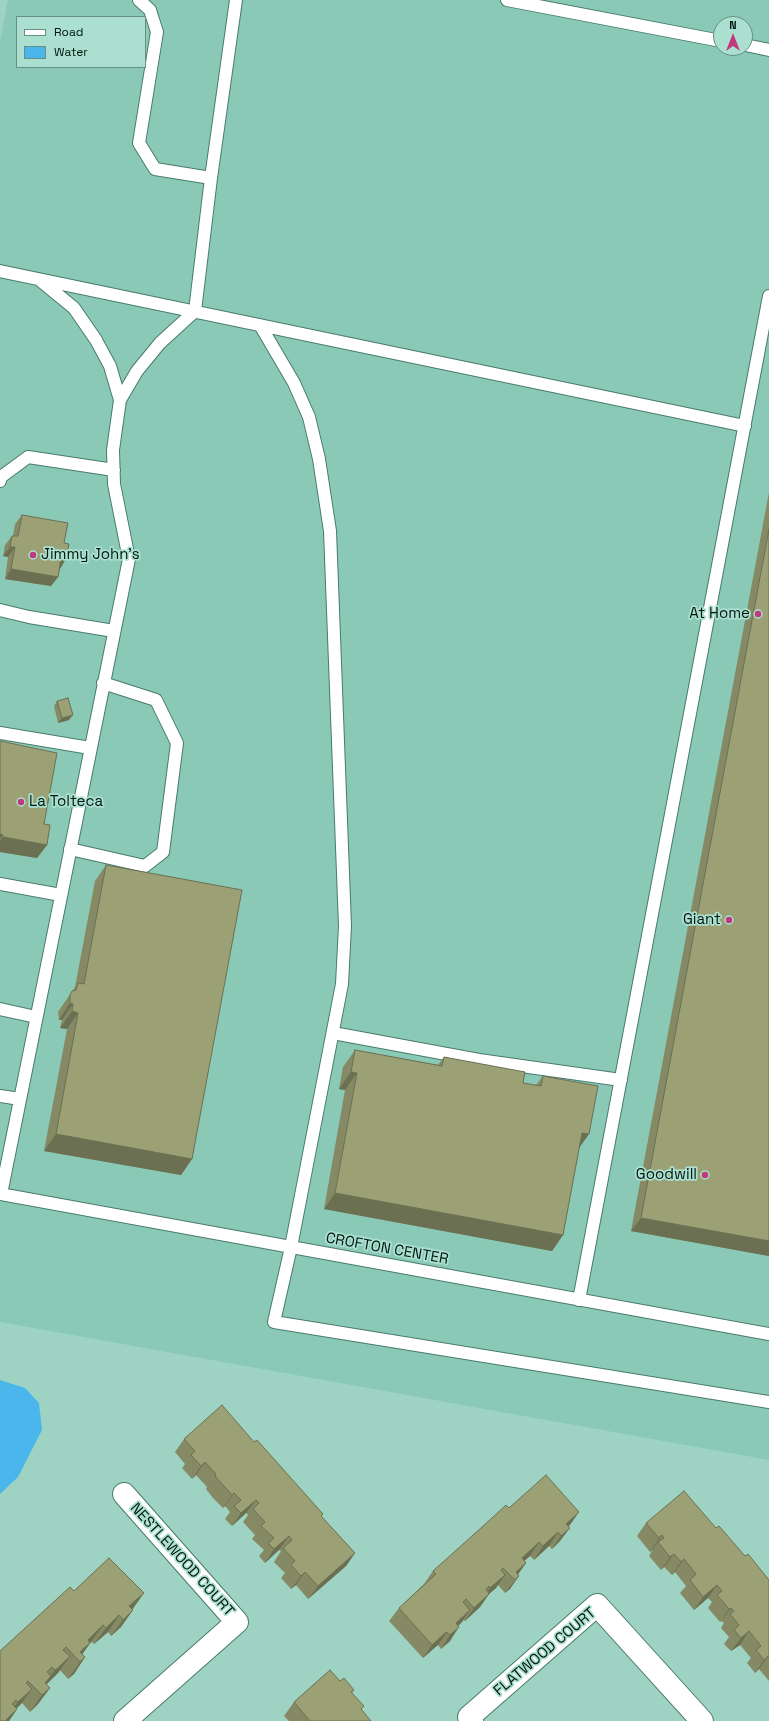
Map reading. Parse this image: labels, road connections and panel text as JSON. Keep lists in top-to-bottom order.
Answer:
{
  "streets": {
    "street": ["NESTLEWOOD COURT", "FLATWOOD COURT"],
    "lane": ["CROFTON CENTER"]
  },
  "places": [
    "Jimmy John's",
    "At Home",
    "La Tolteca",
    "Giant",
    "Goodwill"
  ],
  "legend": ["Road", "Water"],
  "north": "top"
}
